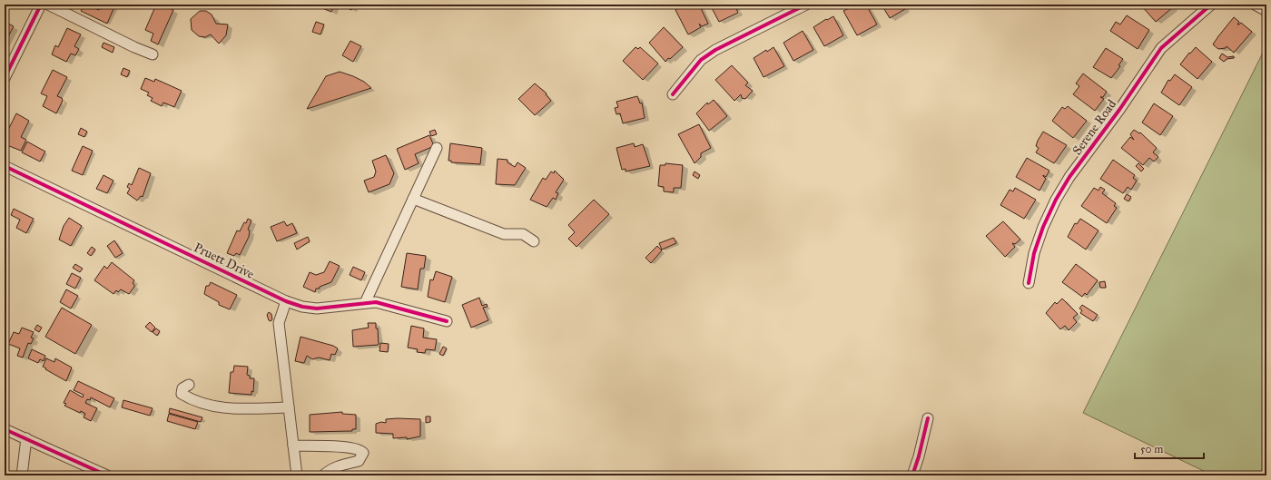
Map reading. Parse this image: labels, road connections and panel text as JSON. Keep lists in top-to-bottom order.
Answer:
{
  "streets": {
    "street": ["Serene Road", "Pruett Drive"]
  },
  "scale_bar": "50 m"
}
